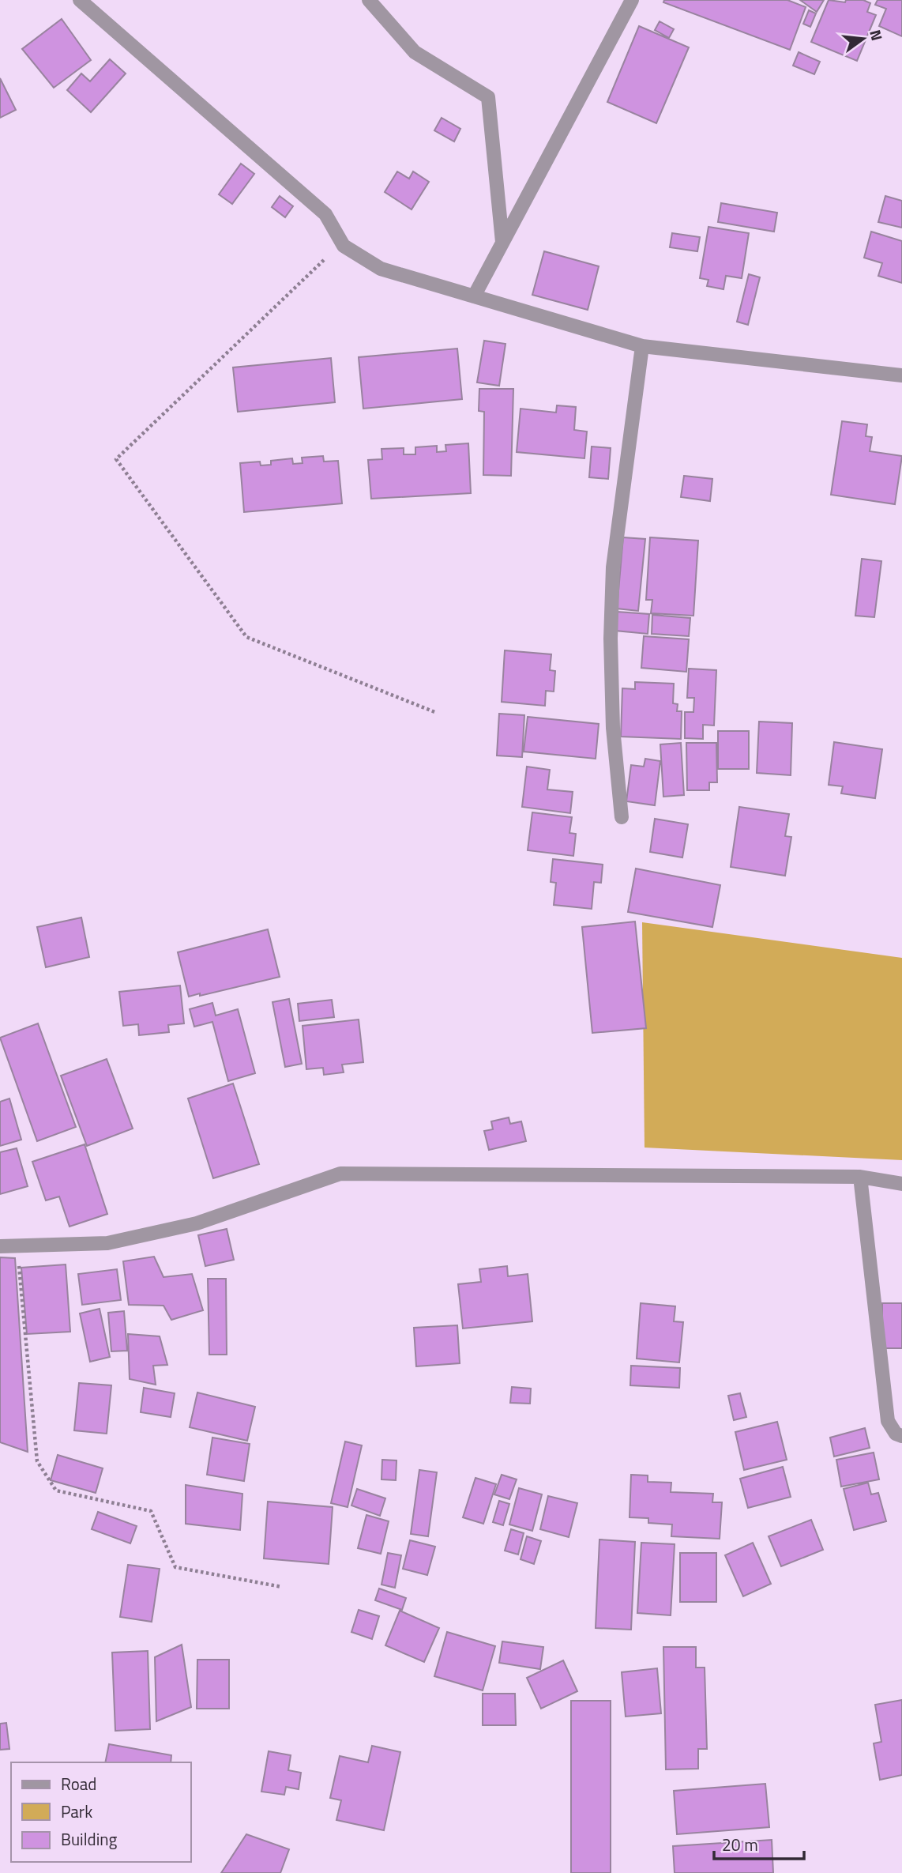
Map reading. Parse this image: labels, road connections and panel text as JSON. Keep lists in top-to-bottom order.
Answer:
{
  "legend": ["Road", "Park", "Building"],
  "scale_bar": "20 m",
  "north": "right"
}
